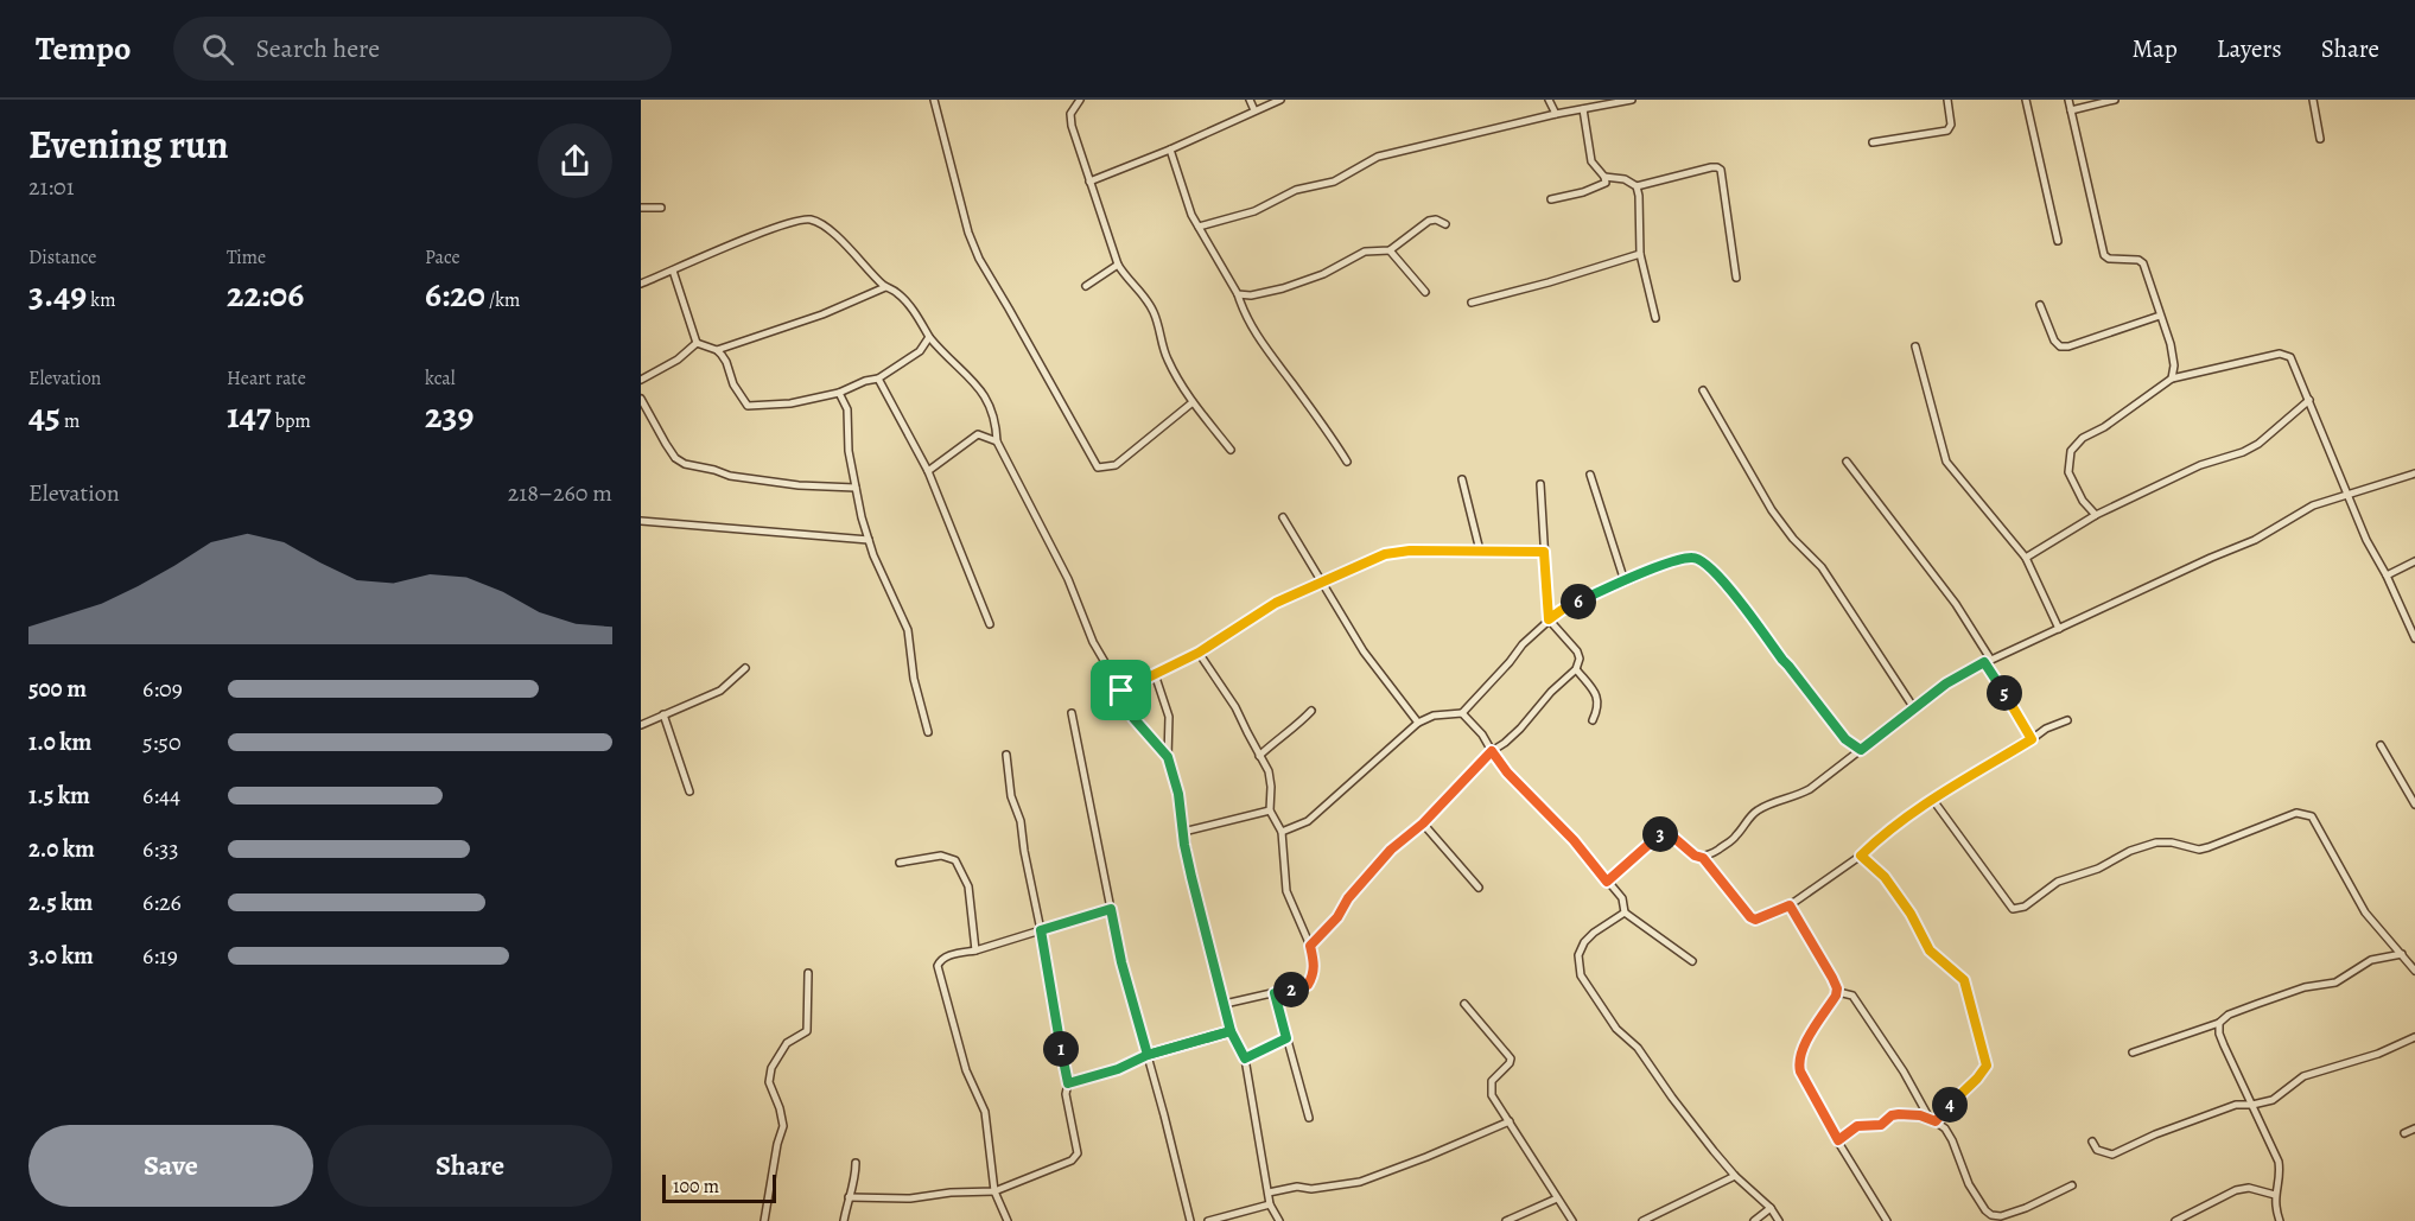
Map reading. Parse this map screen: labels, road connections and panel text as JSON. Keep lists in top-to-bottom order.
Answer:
{
  "scale_bar": "100 m",
  "page": {
    "header": "Tempo",
    "search": "Search here",
    "nav": ["Map", "Layers", "Share"],
    "heading": ["Evening run", "21:01"],
    "stats": [
      ["Distance", "3.49 km"],
      ["Time", "22:06"],
      ["Pace", "6:20 /km"],
      ["Elevation", "45 m"],
      ["Heart rate", "147 bpm"],
      ["kcal", "239"]
    ],
    "chart": ["Elevation", "218–260 m"],
    "pins": [
      "6",
      "5",
      "3",
      "2",
      "1",
      "4"
    ],
    "list": [
      {
        "name": "500 m",
        "note": "6:09"
      },
      {
        "name": "1.0 km",
        "note": "5:50"
      },
      {
        "name": "1.5 km",
        "note": "6:44"
      },
      {
        "name": "2.0 km",
        "note": "6:33"
      },
      {
        "name": "2.5 km",
        "note": "6:26"
      },
      {
        "name": "3.0 km",
        "note": "6:19"
      }
    ],
    "buttons": ["Save", "Share"],
    "scale": "100 m"
  }
}
